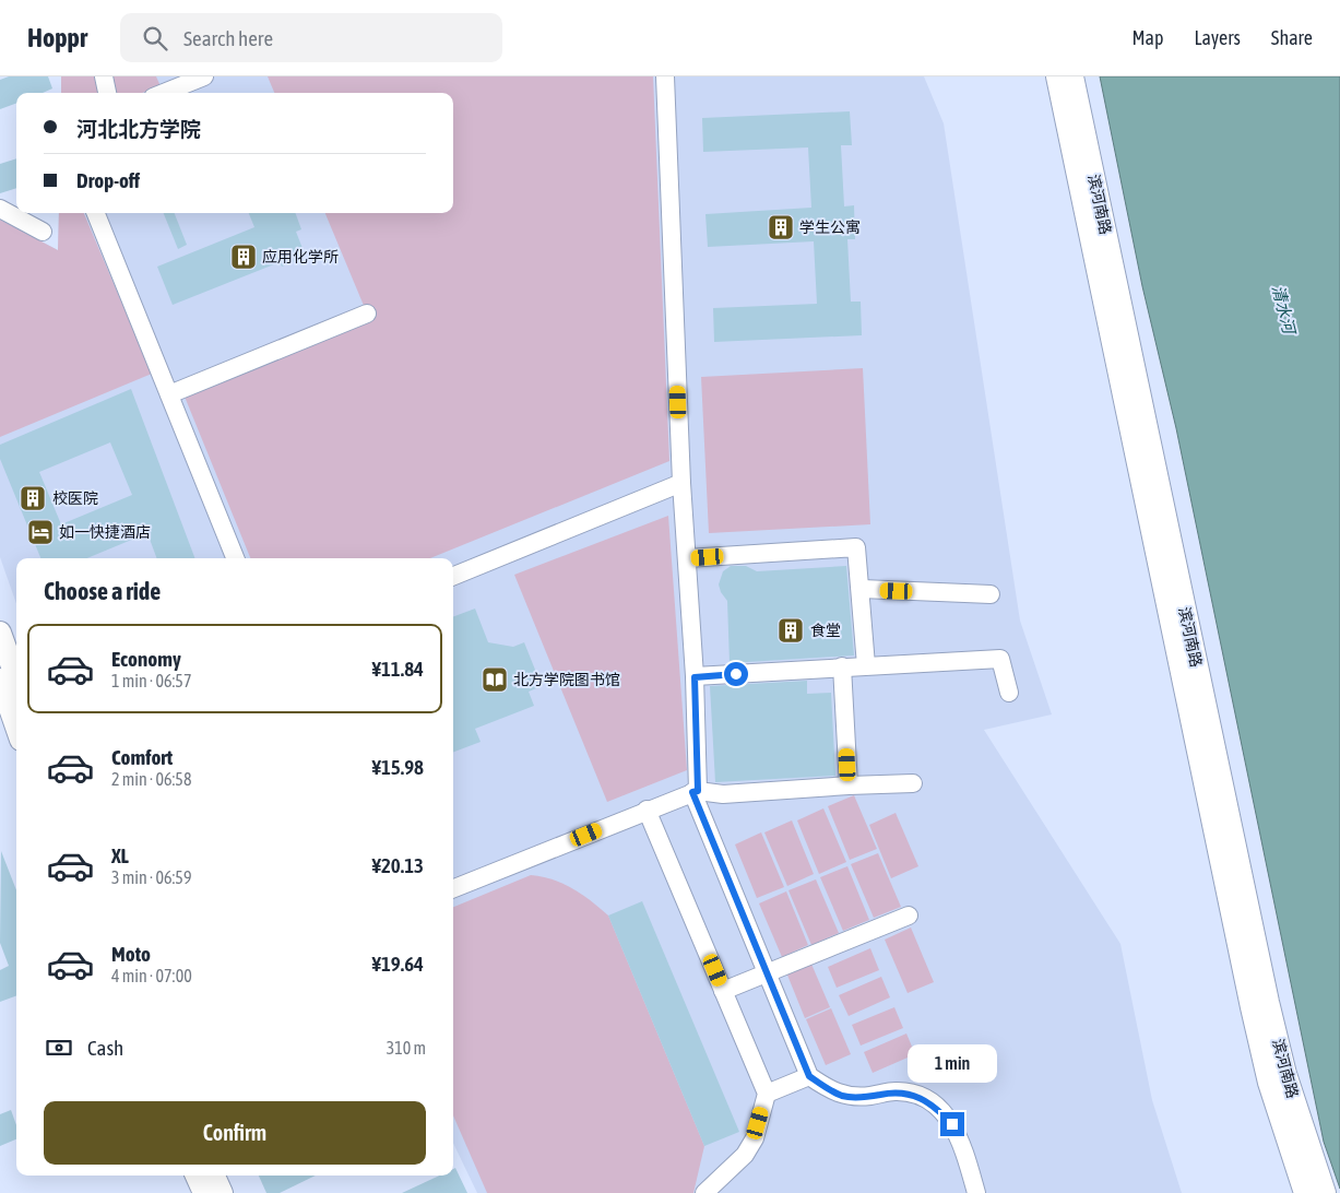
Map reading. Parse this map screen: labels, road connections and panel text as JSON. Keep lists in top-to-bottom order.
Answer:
{
  "streets": {
    "main road": ["滨河南路"]
  },
  "water": ["清水河"],
  "places": {
    "building": [
      "学生公寓",
      "应用化学所",
      "校医院",
      "食堂"
    ],
    "hotel": ["如一快捷酒店"],
    "library": ["北方学院图书馆"]
  },
  "page": {
    "header": "Hoppr",
    "search": "Search here",
    "nav": ["Map", "Layers", "Share"],
    "banner": ["河北北方学院", "Drop-off"],
    "heading": "Choose a ride",
    "list": [
      {
        "name": "Economy",
        "note": "1 min · 06:57",
        "value": "¥11.84"
      },
      {
        "name": "Comfort",
        "note": "2 min · 06:58",
        "value": "¥15.98"
      },
      {
        "name": "XL",
        "note": "3 min · 06:59",
        "value": "¥20.13"
      },
      {
        "name": "Moto",
        "note": "4 min · 07:00",
        "value": "¥19.64"
      }
    ],
    "pay": ["Cash", "310 m"],
    "bubble": "1 min",
    "buttons": "Confirm"
  }
}
